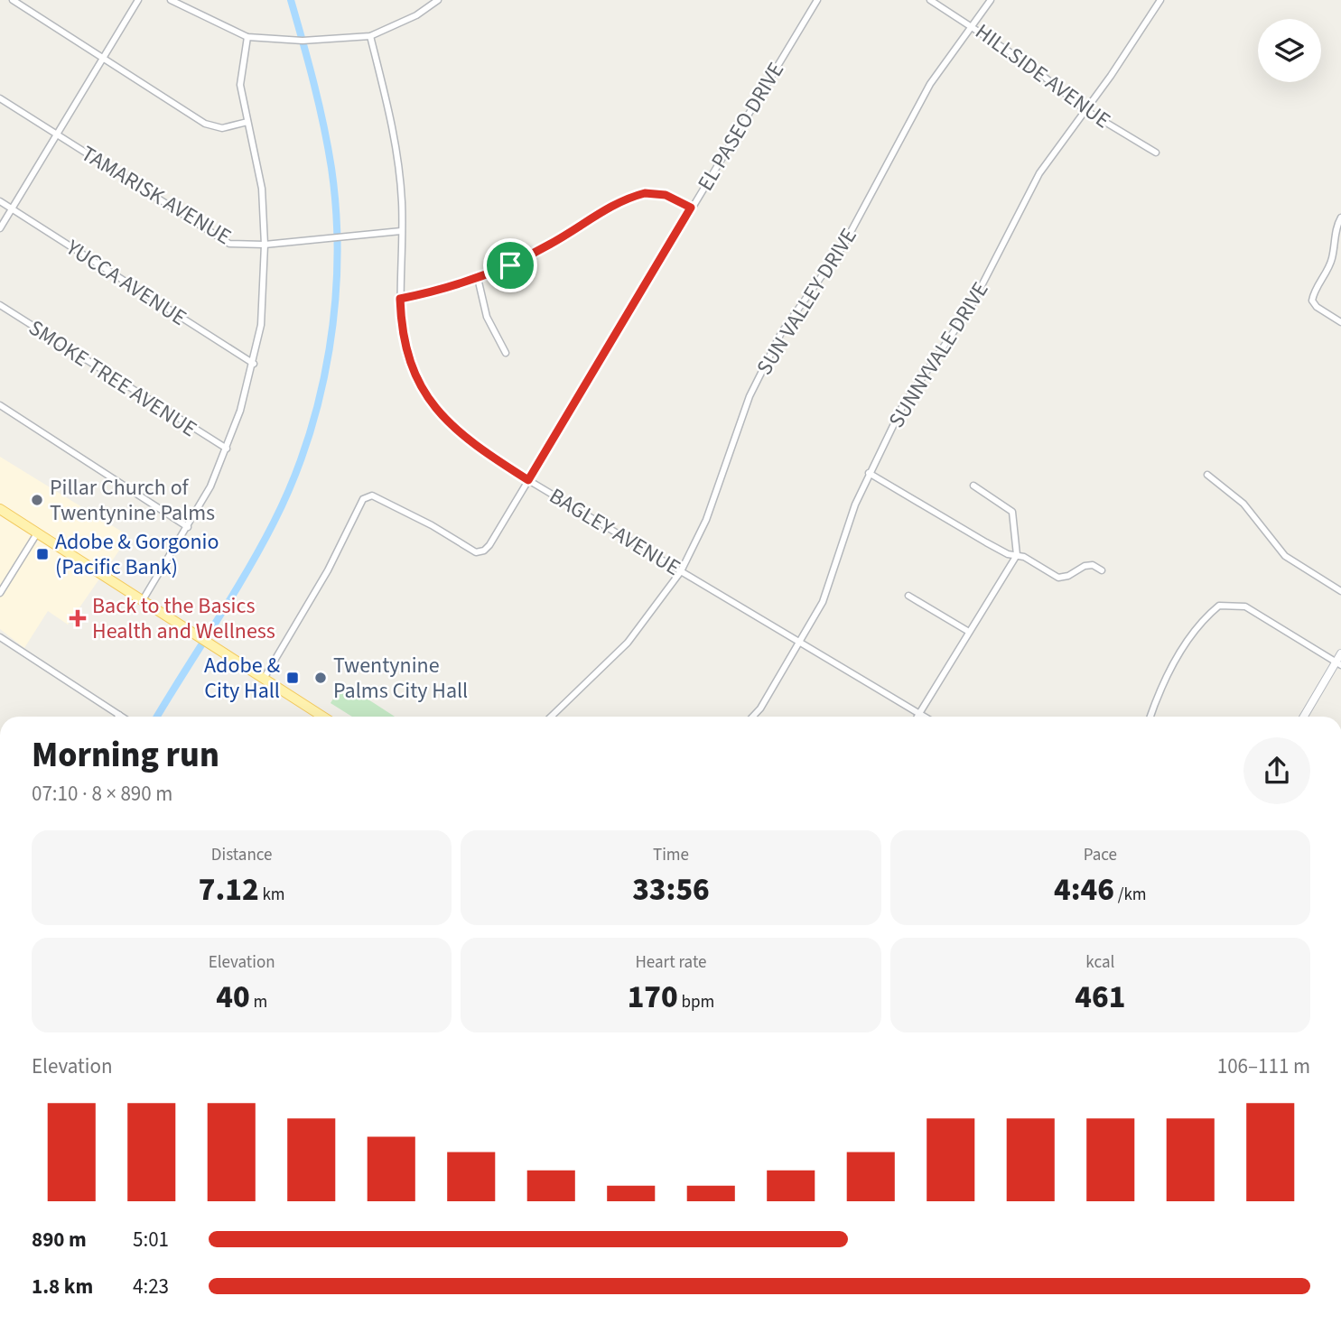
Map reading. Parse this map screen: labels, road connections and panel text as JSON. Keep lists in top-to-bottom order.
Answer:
{
  "streets": {
    "street": [
      "HILLSIDE AVENUE",
      "EL PASEO DRIVE",
      "TAMARISK AVENUE",
      "YUCCA AVENUE",
      "SUN VALLEY DRIVE",
      "SUNNYVALE DRIVE",
      "SMOKE TREE AVENUE",
      "BAGLEY AVENUE"
    ]
  },
  "crossings": [
    ["HILLSIDE AVENUE", "SUN VALLEY DRIVE"],
    ["HILLSIDE AVENUE", "SUNNYVALE DRIVE"],
    ["EL PASEO DRIVE", "BAGLEY AVENUE"],
    ["TAMARISK AVENUE", "BAGLEY AVENUE"],
    ["SUN VALLEY DRIVE", "BAGLEY AVENUE"],
    ["SUNNYVALE DRIVE", "BAGLEY AVENUE"]
  ],
  "places": {
    "other": ["Pillar Church of Twentynine Palms", "Twentynine Palms City Hall"],
    "transit": ["Adobe & Gorgonio (Pacific Bank)", "Adobe & City Hall"],
    "health": ["Back to the Basics Health and Wellness"]
  },
  "page": {
    "heading": ["Morning run", "07:10 · 8 × 890 m"],
    "stats": [
      ["Distance", "7.12 km"],
      ["Time", "33:56"],
      ["Pace", "4:46 /km"],
      ["Elevation", "40 m"],
      ["Heart rate", "170 bpm"],
      ["kcal", "461"]
    ],
    "chart": ["Elevation", "106–111 m"],
    "list": [
      {
        "name": "890 m",
        "note": "5:01"
      },
      {
        "name": "1.8 km",
        "note": "4:23"
      }
    ]
  }
}
